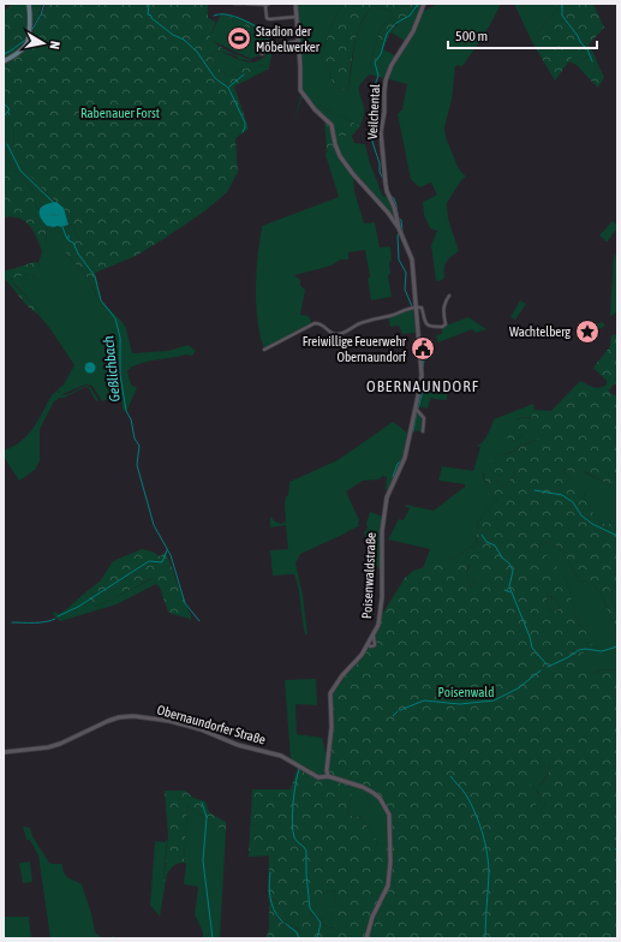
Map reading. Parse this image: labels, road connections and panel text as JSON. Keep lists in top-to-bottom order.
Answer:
{
  "streets": {
    "street": ["Veilchental", "Poisenwaldstraße", "Obernaundorfer Straße"]
  },
  "crossings": [
    ["Veilchental", "Poisenwaldstraße"],
    ["Poisenwaldstraße", "Obernaundorfer Straße"]
  ],
  "districts": ["OBERNAUNDORF"],
  "water": ["Geßlichbach"],
  "parks": ["Rabenauer Forst", "Poisenwald"],
  "places": {
    "sports": ["Stadion der Möbelwerker"],
    "place": ["Wachtelberg"],
    "public building": ["Freiwillige Feuerwehr Obernaundorf"]
  },
  "scale_bar": "500 m",
  "north": "right"
}
